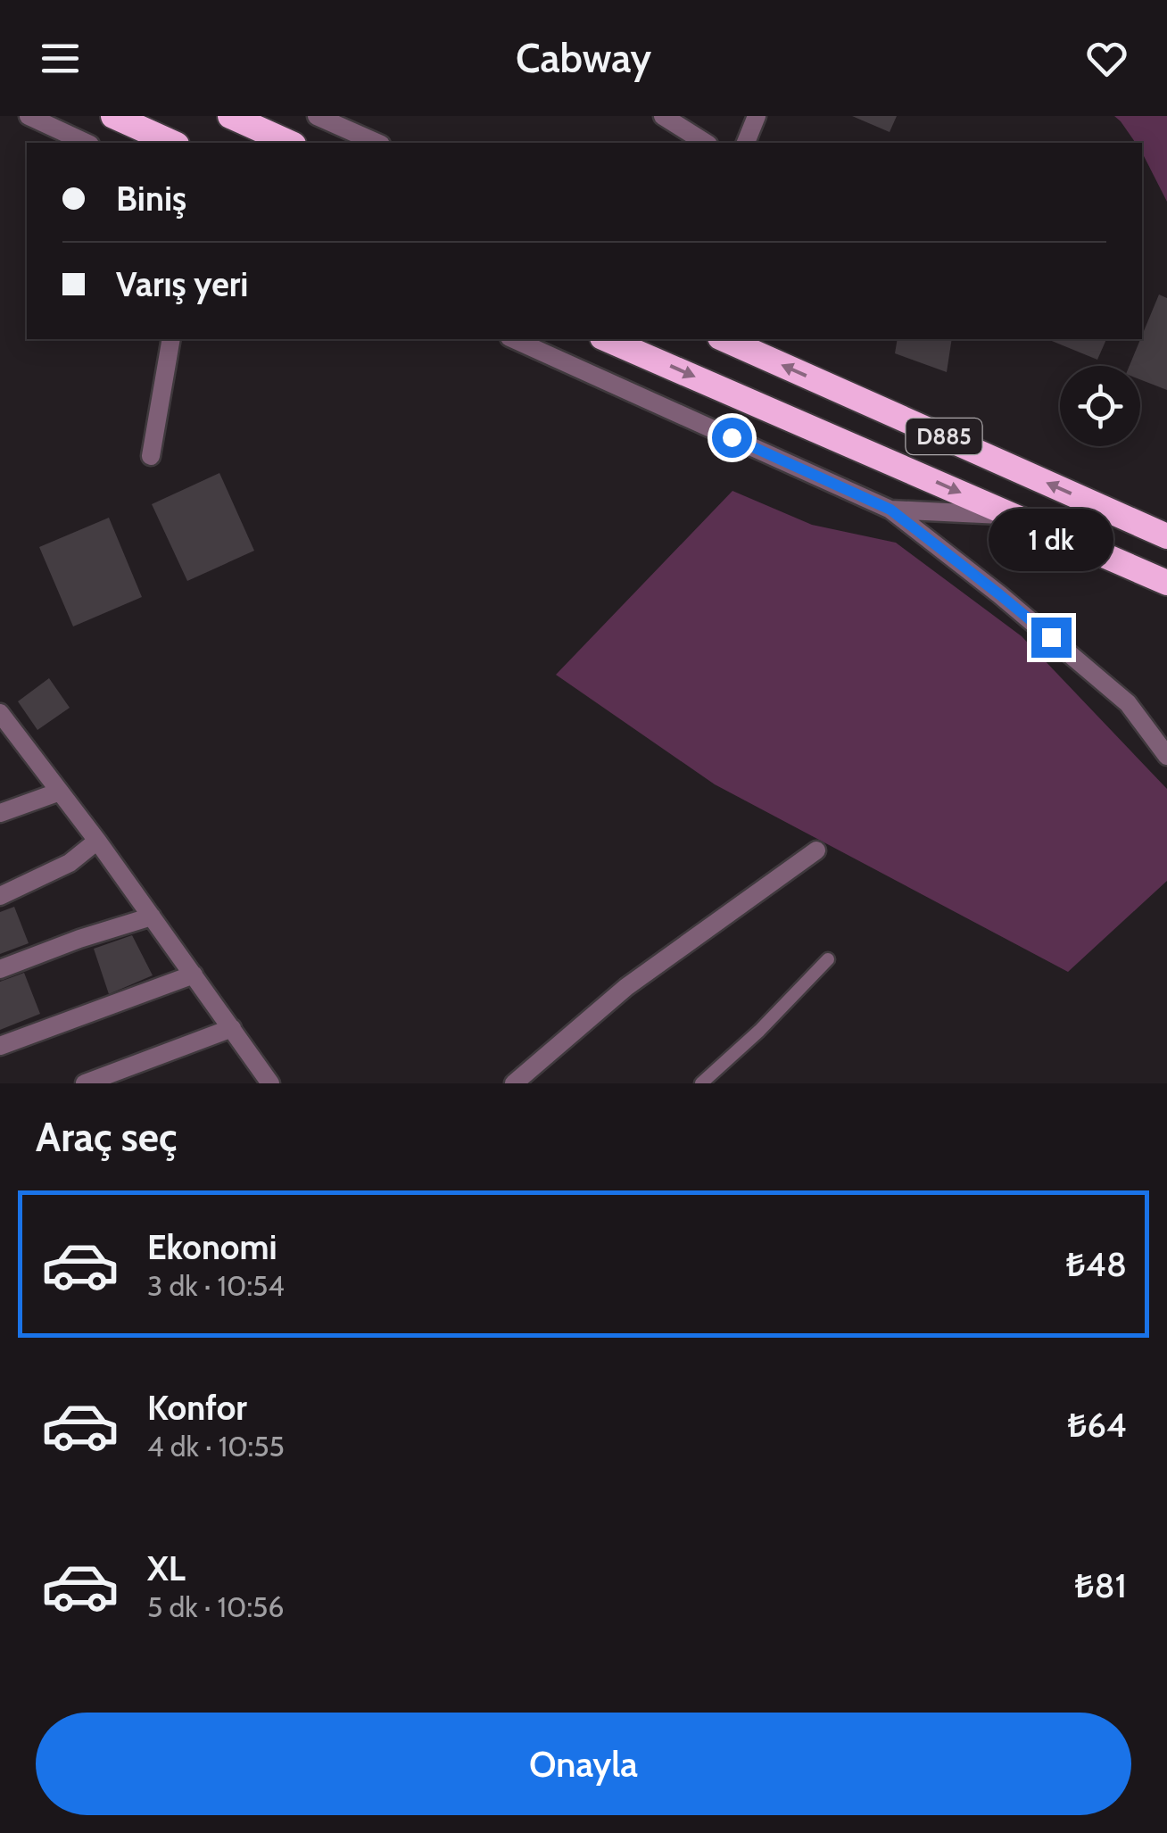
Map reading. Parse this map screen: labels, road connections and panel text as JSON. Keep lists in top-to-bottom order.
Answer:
{
  "streets": {
    "highway": ["D885"]
  },
  "page": {
    "header": "Cabway",
    "banner": ["Biniş", "Varış yeri"],
    "bubble": "1 dk",
    "heading": "Araç seç",
    "list": [
      {
        "name": "Ekonomi",
        "note": "3 dk · 10:54",
        "value": "₺48"
      },
      {
        "name": "Konfor",
        "note": "4 dk · 10:55",
        "value": "₺64"
      },
      {
        "name": "XL",
        "note": "5 dk · 10:56",
        "value": "₺81"
      }
    ],
    "buttons": "Onayla"
  }
}
